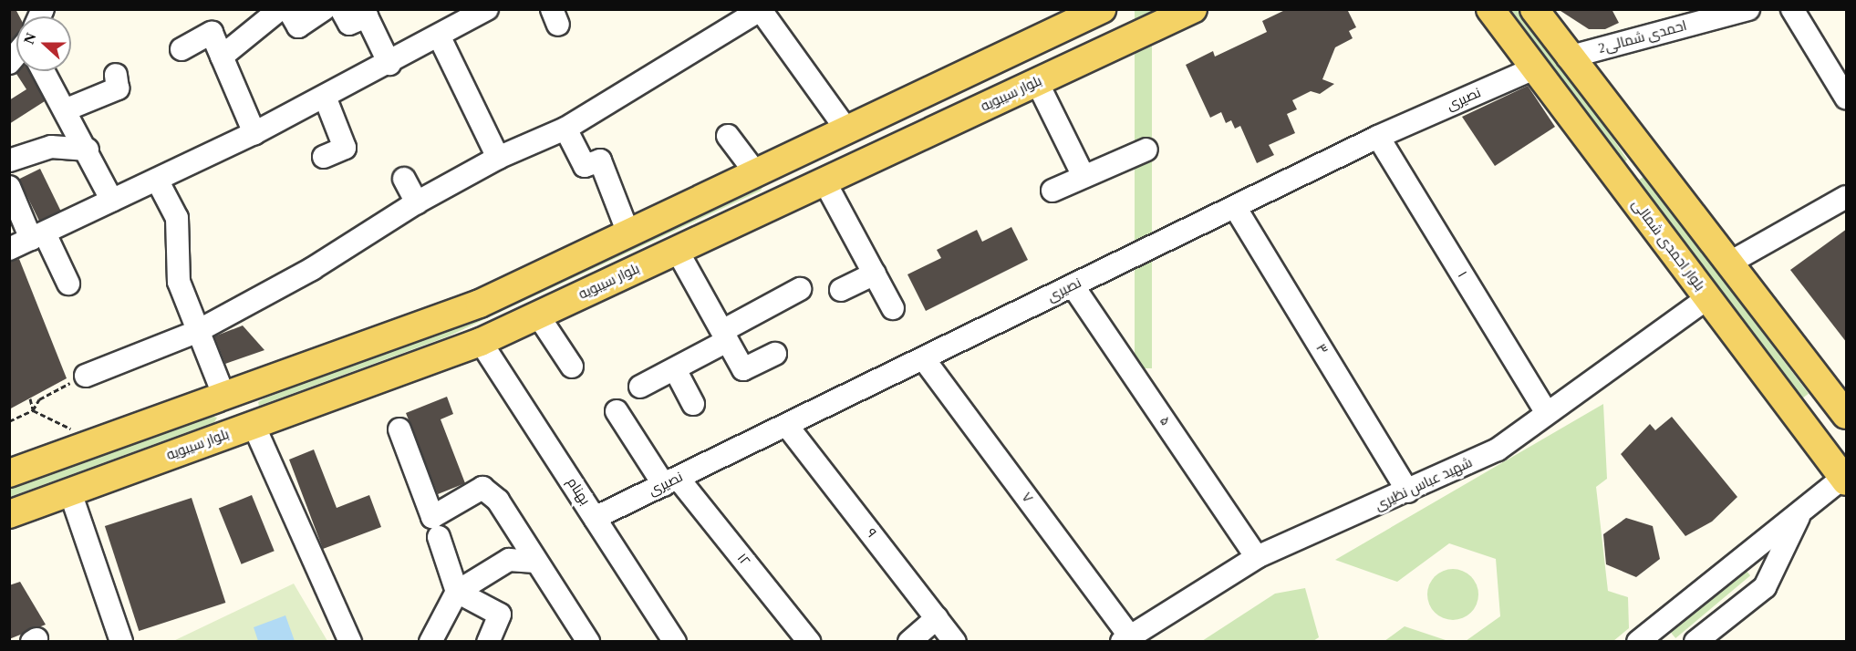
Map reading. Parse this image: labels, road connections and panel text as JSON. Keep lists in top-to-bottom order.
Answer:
{
  "streets": {
    "main road": ["بلوار سیبویه", "بلوار احمدی شمالی"],
    "street": [
      "2احمدی شمالی",
      "نصیری",
      "۱",
      "۳",
      "۵",
      "شهید عباس نظیری",
      "بهنام",
      "۷",
      "۹",
      "۱۲"
    ]
  },
  "crossings": [
    ["بلوار سیبویه", "بهنام"],
    ["نصیری", "بلوار احمدی شمالی"],
    ["نصیری", "۱"],
    ["نصیری", "۳"],
    ["نصیری", "۵"],
    ["نصیری", "بهنام"],
    ["نصیری", "۷"],
    ["نصیری", "۹"],
    ["نصیری", "۱۲"],
    ["بلوار احمدی شمالی", "شهید عباس نظیری"],
    ["۱", "شهید عباس نظیری"],
    ["۳", "شهید عباس نظیری"],
    ["۵", "شهید عباس نظیری"],
    ["شهید عباس نظیری", "۷"]
  ],
  "north": "left"
}
